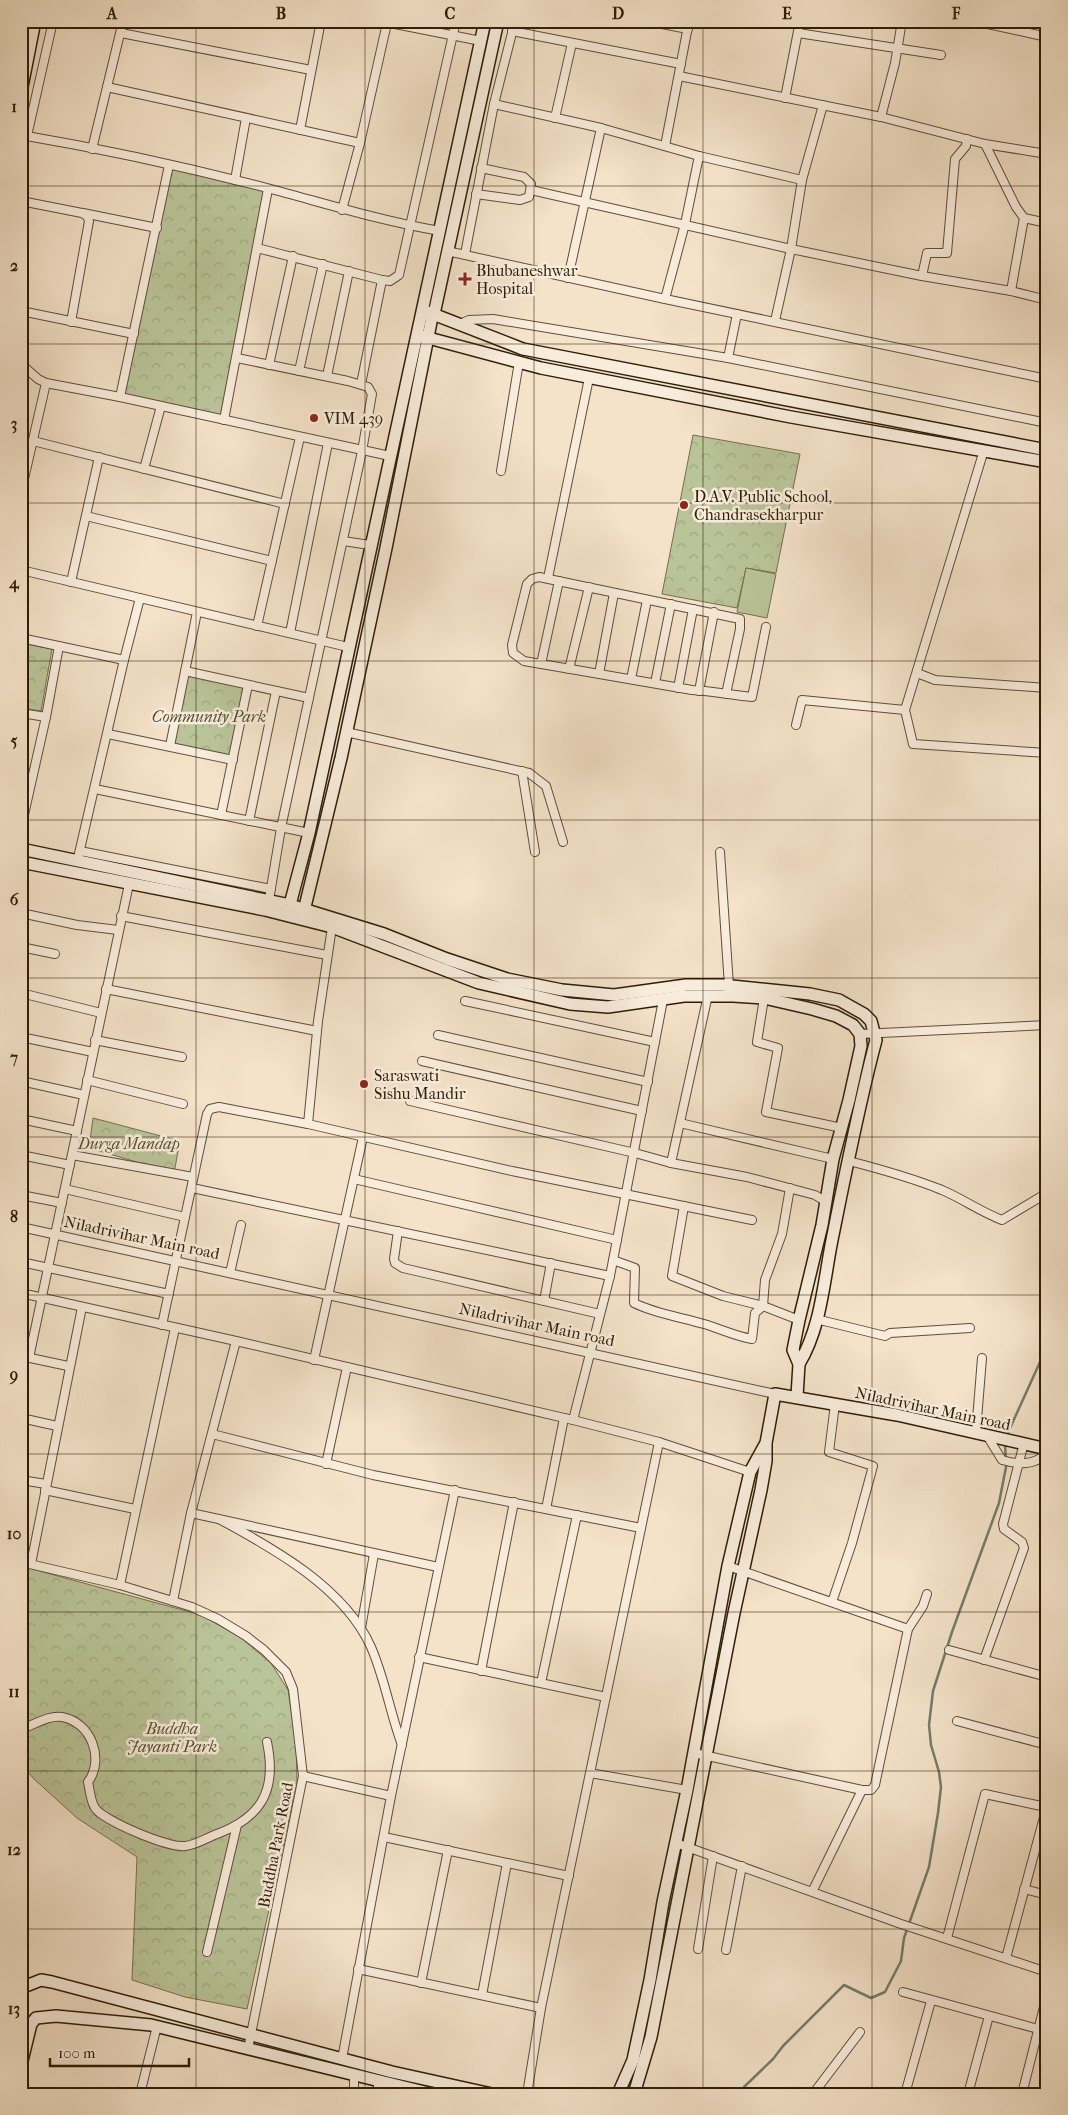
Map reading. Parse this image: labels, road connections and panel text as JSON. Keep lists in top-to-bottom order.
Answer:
{
  "streets": {
    "street": ["Niladrivihar Main road", "Buddha Park Road"]
  },
  "parks": ["Community Park", "Durga Mandap", "Buddha Jayanti Park"],
  "places": {
    "health": ["Bhubaneshwar Hospital"],
    "other": ["VIM 439", "D.A.V. Public School, Chandrasekharpur", "Saraswati Sishu Mandir"]
  },
  "scale_bar": "100 m",
  "grid": {
    "columns": [
      "A",
      "B",
      "C",
      "D",
      "E",
      "F"
    ],
    "rows": [
      "1",
      "2",
      "3",
      "4",
      "5",
      "6",
      "7",
      "8",
      "9",
      "10",
      "11",
      "12",
      "13"
    ]
  }
}
